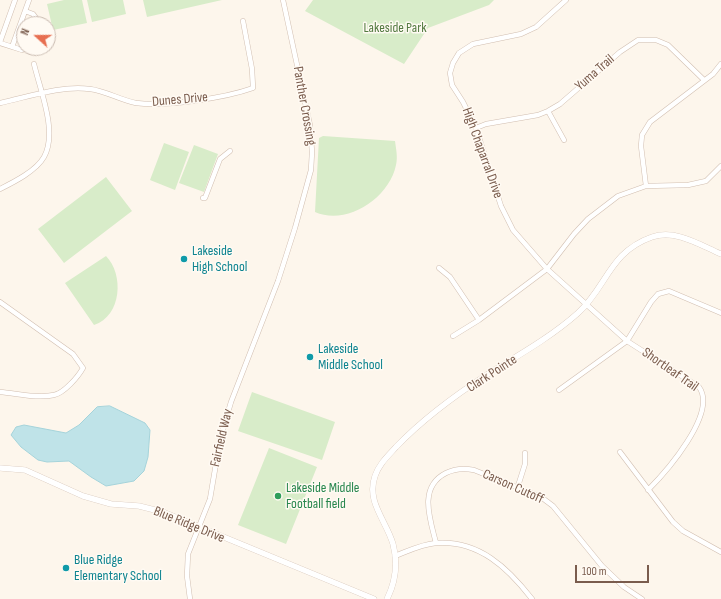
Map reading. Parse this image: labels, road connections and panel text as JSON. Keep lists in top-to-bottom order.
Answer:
{
  "streets": {
    "street": [
      "Yuma Trail",
      "Dunes Drive",
      "Panther Crossing",
      "High Chaparral Drive",
      "Shortleaf Trail",
      "Clark Pointe",
      "Fairfield Way",
      "Carson Cutoff",
      "Blue Ridge Drive"
    ]
  },
  "crossings": [
    ["Yuma Trail", "High Chaparral Drive"],
    ["Panther Crossing", "Fairfield Way"],
    ["High Chaparral Drive", "Shortleaf Trail"],
    ["High Chaparral Drive", "Clark Pointe"],
    ["Shortleaf Trail", "Clark Pointe"],
    ["Fairfield Way", "Blue Ridge Drive"]
  ],
  "parks": ["Lakeside Park"],
  "places": [
    "Lakeside High School",
    "Lakeside Middle School",
    "Lakeside Middle Football field",
    "Blue Ridge Elementary School"
  ],
  "scale_bar": "100 m",
  "north": "left"
}
